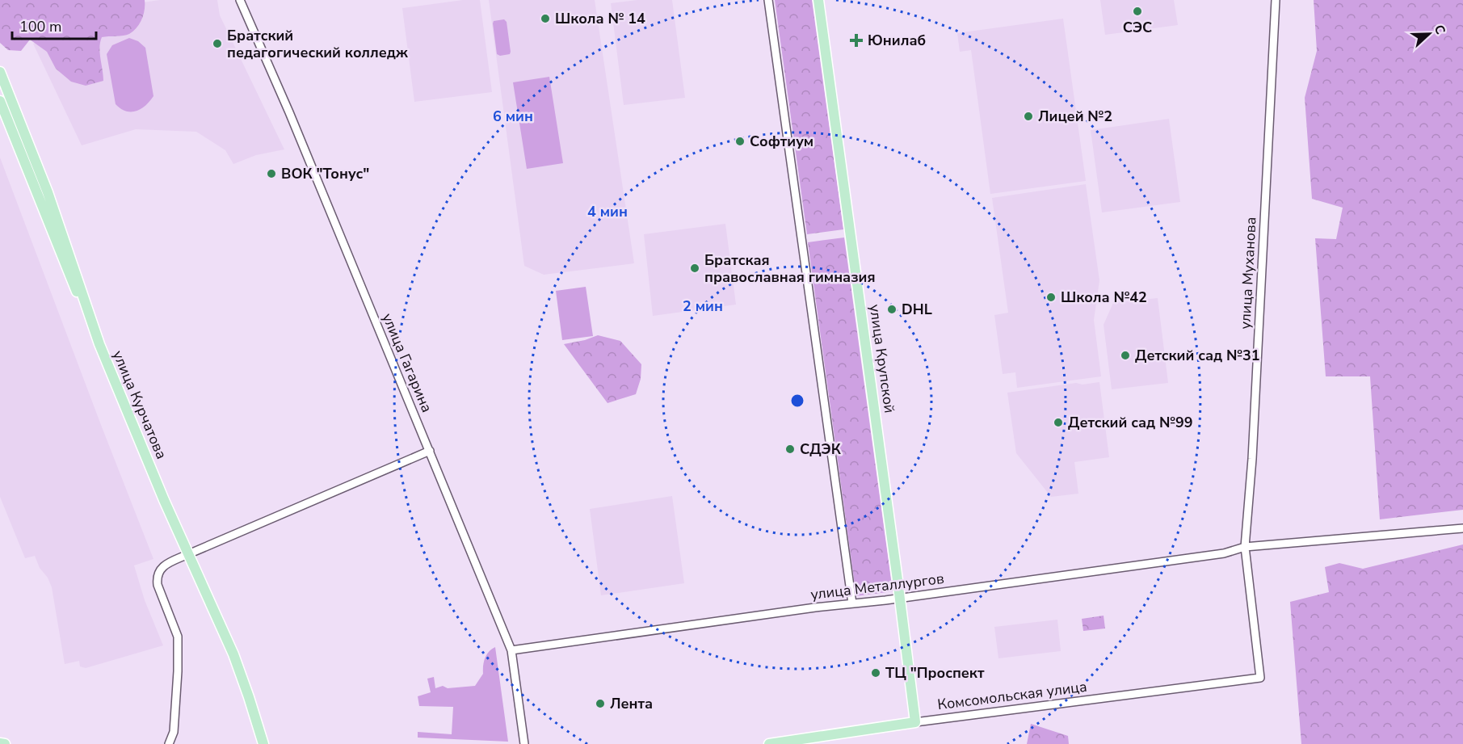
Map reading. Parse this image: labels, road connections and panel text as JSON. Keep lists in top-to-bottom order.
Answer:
{
  "streets": {
    "main road": ["улица Крупской", "улица Курчатова", "Комсомольская улица"],
    "street": ["улица Муханова", "улица Гагарина", "улица Металлургов"]
  },
  "crossings": [
    ["улица Муханова", "улица Металлургов"],
    ["улица Муханова", "Комсомольская улица"],
    ["улица Крупской", "улица Металлургов"],
    ["улица Крупской", "Комсомольская улица"],
    ["улица Гагарина", "улица Металлургов"]
  ],
  "places": {
    "other": [
      "СЭС",
      "Школа № 14",
      "Братский педагогический колледж",
      "Лицей №2",
      "Софтиум",
      "ВОК \"Тонус\"",
      "Братская православная гимназия",
      "Школа №42",
      "DHL",
      "Детский сад №31",
      "Детский сад №99",
      "СДЭК",
      "ТЦ \"Проспект",
      "Лента"
    ],
    "health": ["Юнилаб"]
  },
  "scale_bar": "100 m",
  "north": "right",
  "rings": ["6 мин", "4 мин", "2 мин"]
}
